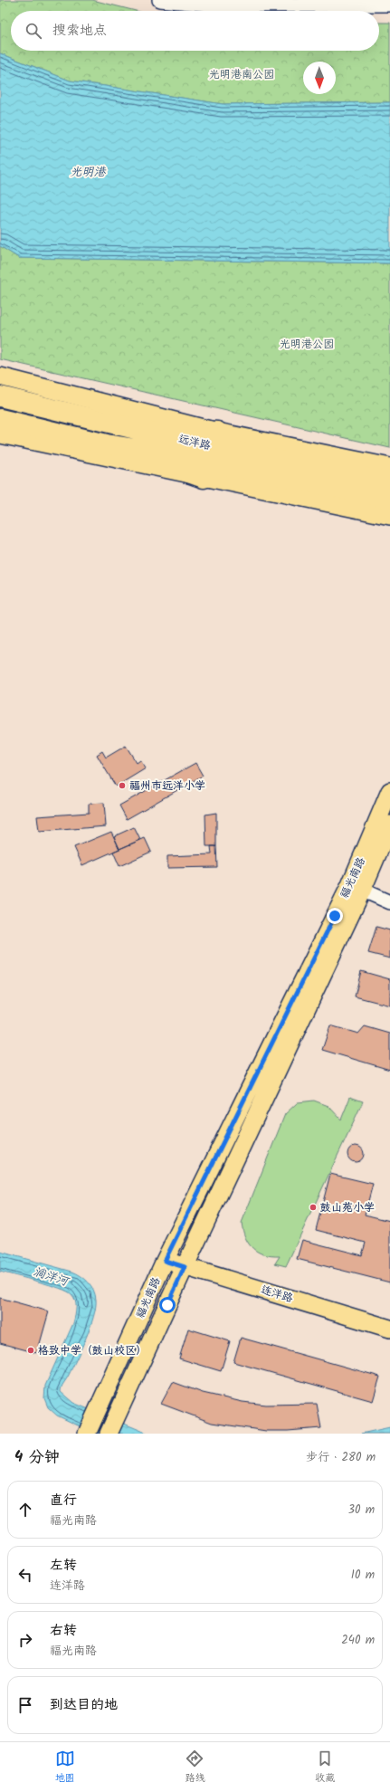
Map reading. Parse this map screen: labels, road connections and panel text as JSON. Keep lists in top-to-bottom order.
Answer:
{
  "streets": {
    "highway": ["远洋路"],
    "main road": ["福光南路", "连洋路"]
  },
  "crossings": [
    ["福光南路", "连洋路"]
  ],
  "water": ["光明港", "淌洋河"],
  "parks": ["光明港南公园", "光明港公园"],
  "places": ["福州市远洋小学", "鼓山苑小学", "格致中学（鼓山校区）"],
  "north": "bottom",
  "page": {
    "search": "搜索地点",
    "heading": ["4 分钟", "步行 · 280 m"],
    "list": [
      ["直行", "福光南路", "30 m"],
      ["左转", "连洋路", "10 m"],
      ["右转", "福光南路", "240 m"],
      "到达目的地"
    ],
    "nav": ["地图", "路线", "收藏"]
  }
}
